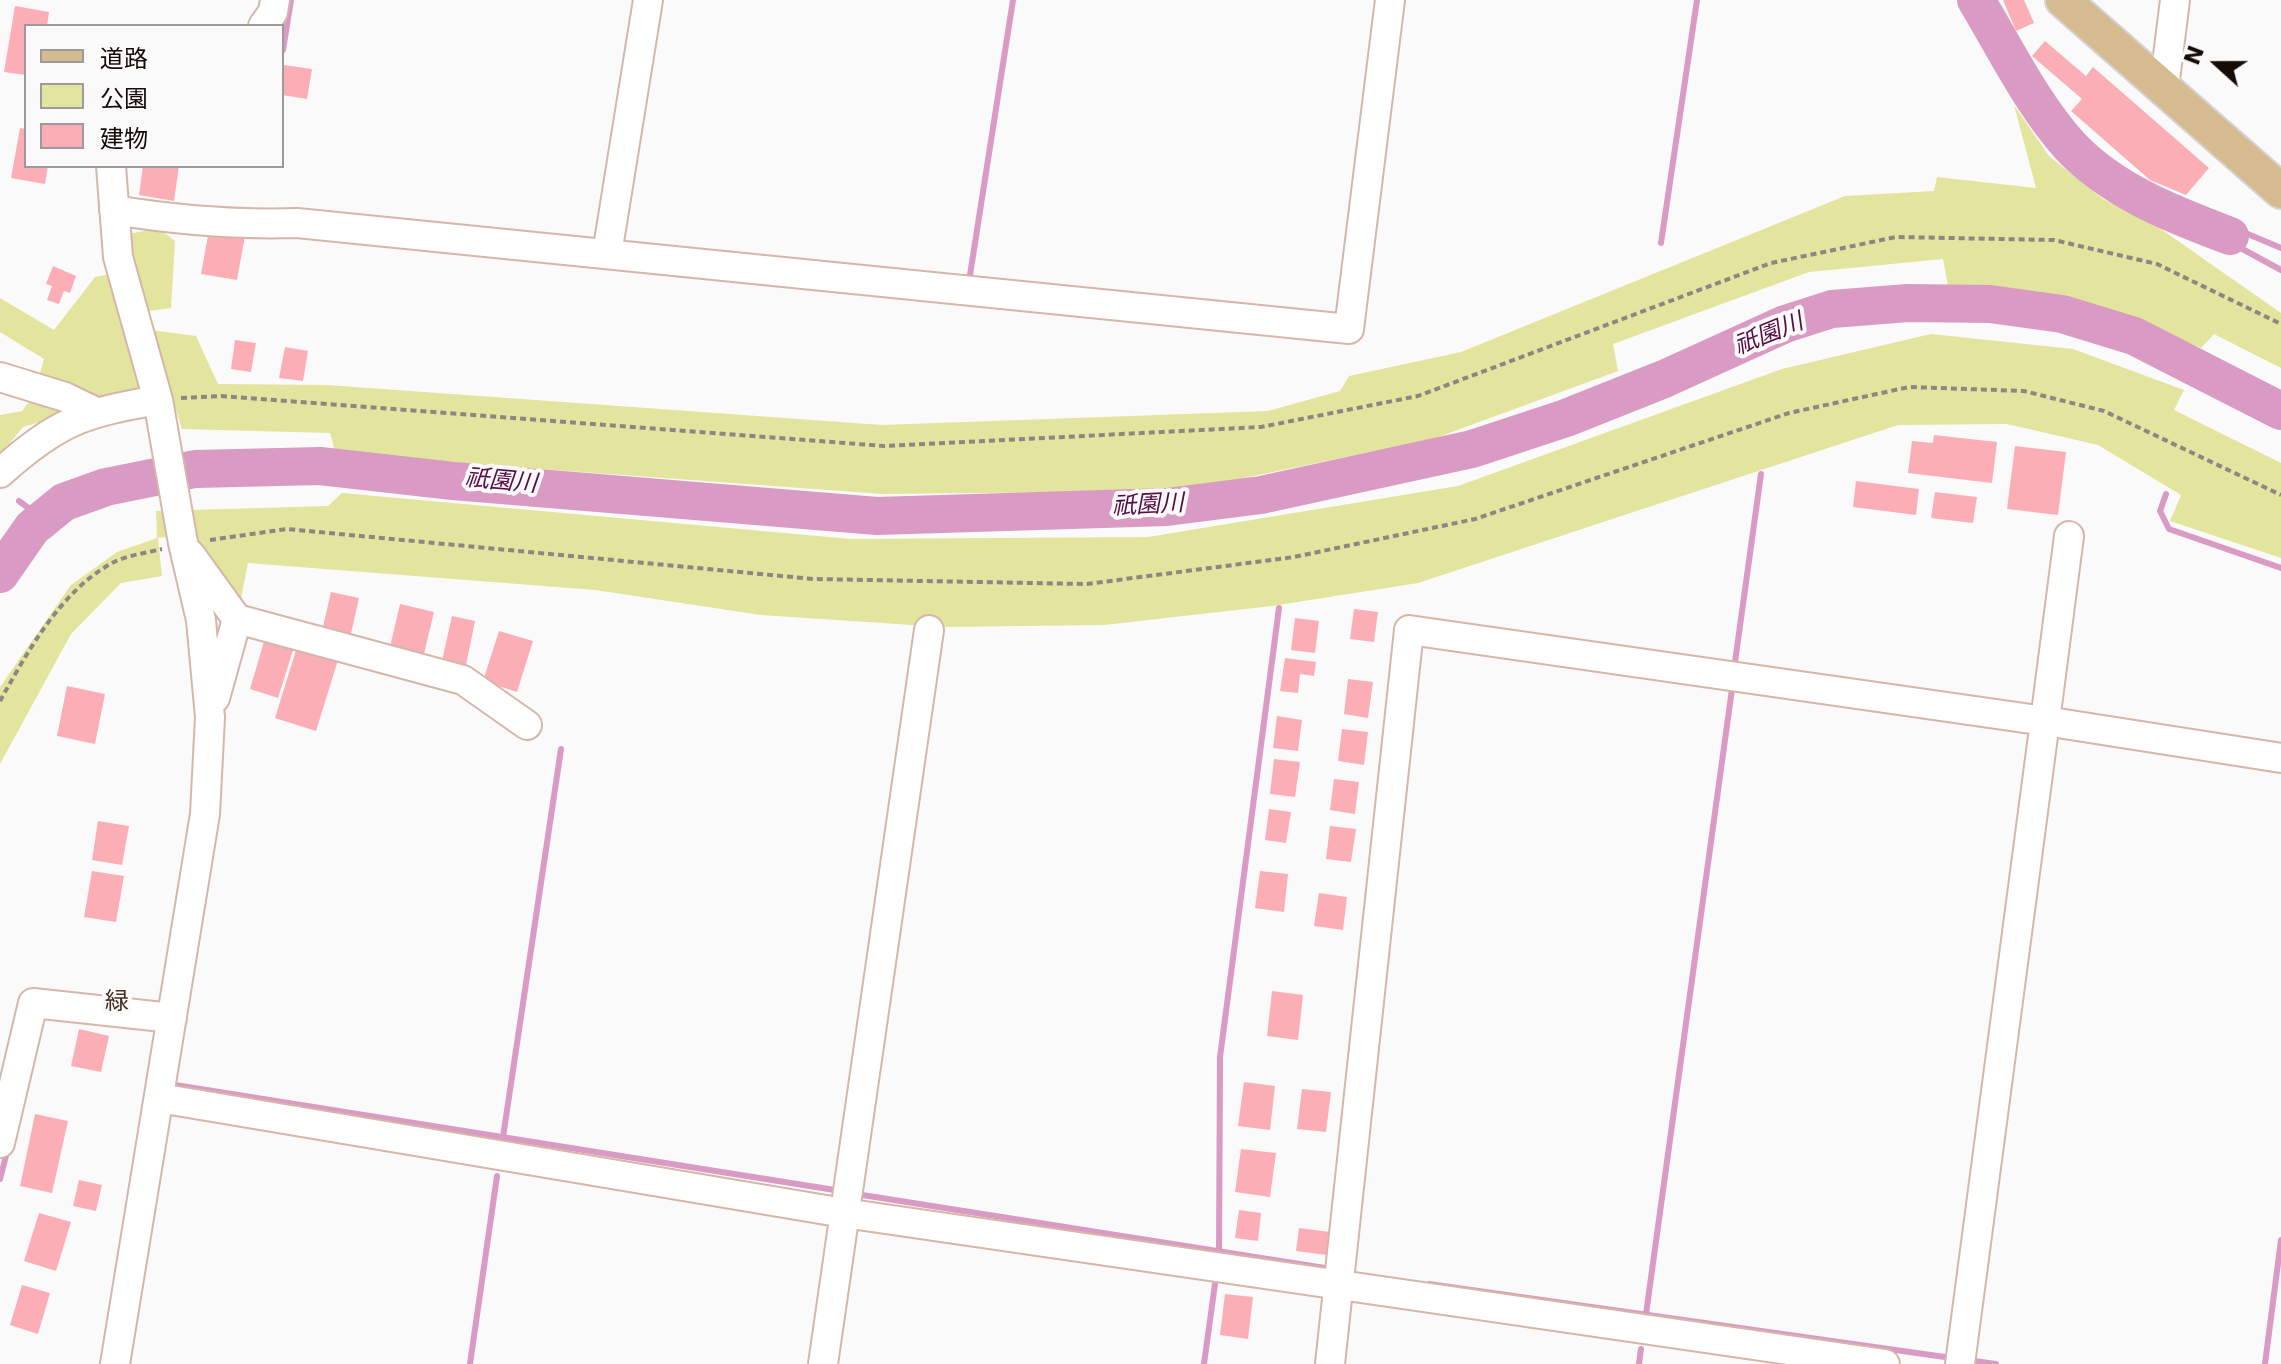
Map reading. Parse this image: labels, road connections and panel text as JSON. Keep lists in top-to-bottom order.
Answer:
{
  "districts": ["緑"],
  "water": ["祇園川"],
  "legend": ["道路", "公園", "建物"],
  "north": "left"
}
